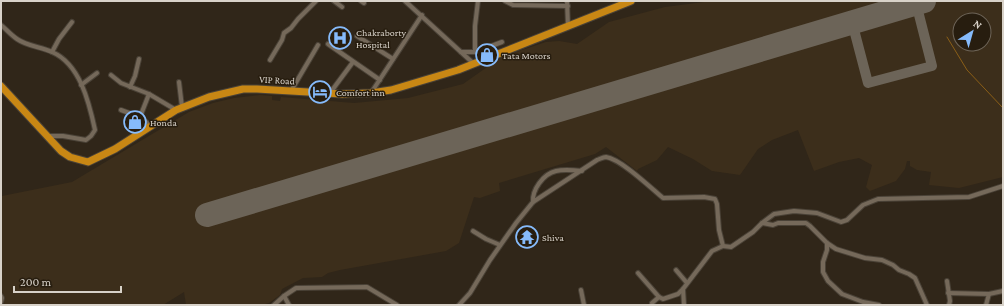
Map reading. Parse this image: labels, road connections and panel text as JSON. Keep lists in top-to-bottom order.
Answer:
{
  "streets": {
    "highway": ["VIP Road"]
  },
  "places": {
    "hospital": ["Chakraborty Hospital"],
    "shop": ["Tata Motors", "Honda"],
    "hotel": ["Comfort inn"],
    "temple": ["Shiva"]
  },
  "scale_bar": "200 m",
  "north": "top right"
}
